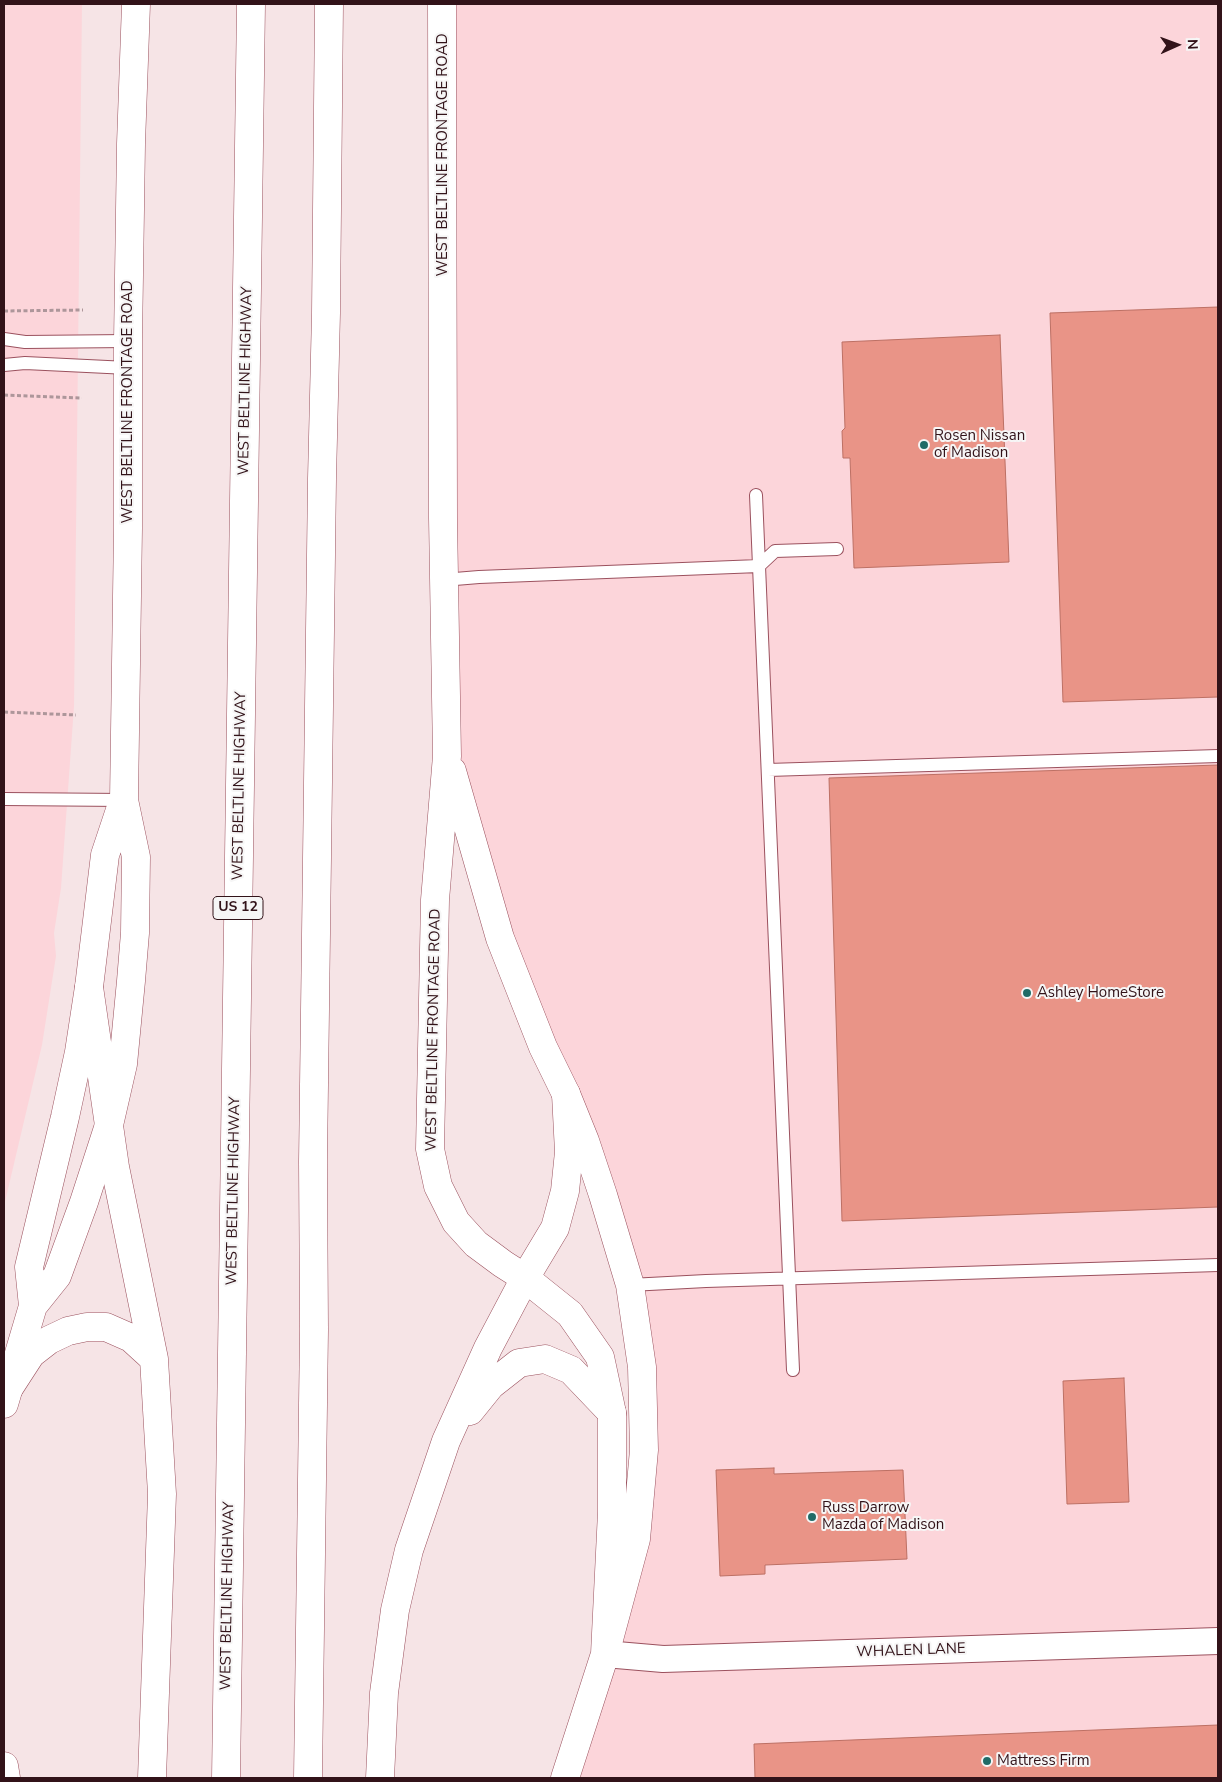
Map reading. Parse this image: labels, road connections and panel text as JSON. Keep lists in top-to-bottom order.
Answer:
{
  "streets": {
    "main road": ["WEST BELTLINE FRONTAGE ROAD", "WEST BELTLINE HIGHWAY", "US 12"],
    "street": ["WHALEN LANE"]
  },
  "crossings": [
    ["WEST BELTLINE FRONTAGE ROAD", "WHALEN LANE"]
  ],
  "places": [
    "Rosen Nissan of Madison",
    "Ashley HomeStore",
    "Russ Darrow Mazda of Madison",
    "Mattress Firm"
  ],
  "north": "right"
}
